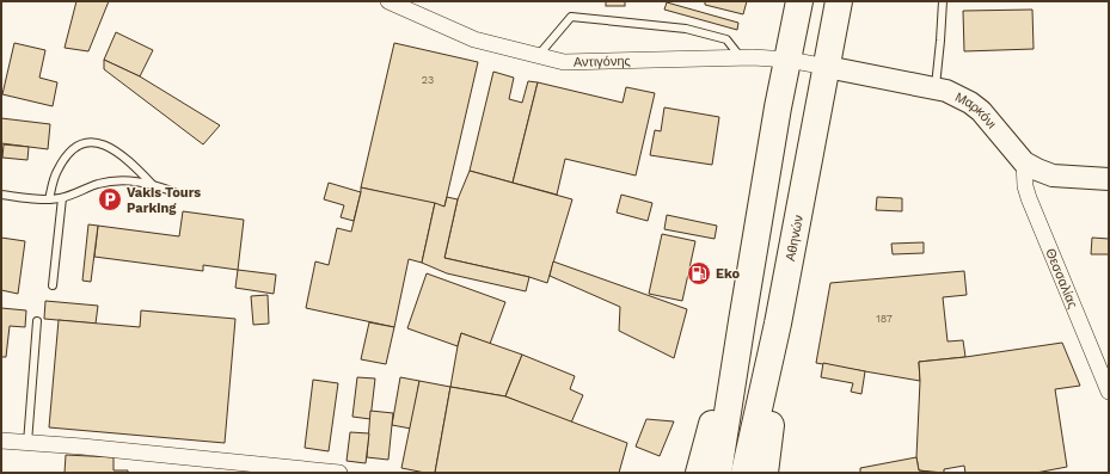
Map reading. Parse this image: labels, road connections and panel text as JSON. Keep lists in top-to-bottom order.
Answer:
{
  "streets": {
    "highway": ["Αθηνών"],
    "street": ["Αντιγόνης", "Μαρκόνι", "Θεσσαλίας"]
  },
  "crossings": [
    ["Αντιγόνης", "Μαρκόνι"],
    ["Αντιγόνης", "Αθηνών"],
    ["Μαρκόνι", "Αθηνών"],
    ["Μαρκόνι", "Θεσσαλίας"]
  ],
  "places": {
    "parking": ["Vakis Tours Parking"],
    "fuel station": ["Eko"]
  },
  "house_numbers": ["23", "187"]
}
